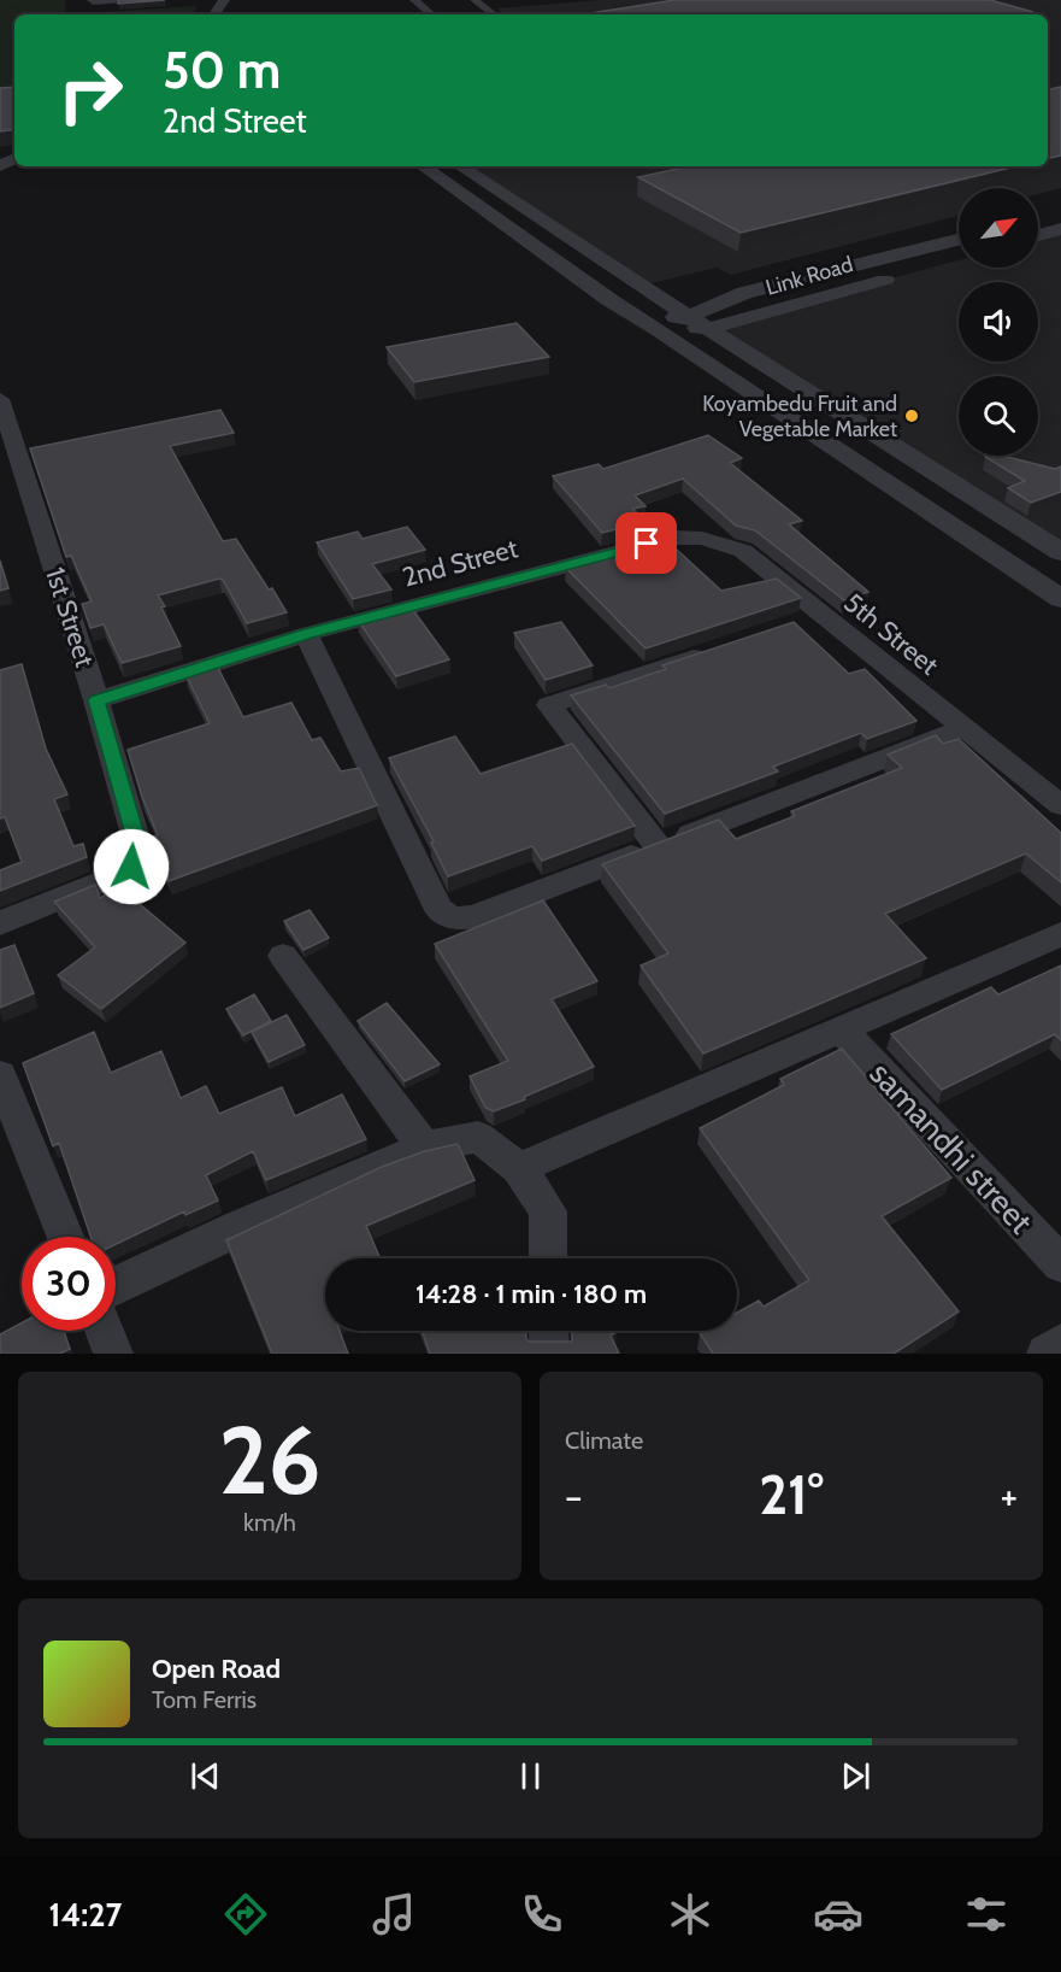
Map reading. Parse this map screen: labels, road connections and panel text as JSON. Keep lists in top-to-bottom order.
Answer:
{
  "streets": {
    "street": [
      "Link Road",
      "2nd Street",
      "1st Street",
      "5th Street",
      "samandhi street"
    ]
  },
  "crossings": [
    ["2nd Street", "1st Street"],
    ["2nd Street", "5th Street"]
  ],
  "places": ["Koyambedu Fruit and Vegetable Market"],
  "north": "top right",
  "page": {
    "turn": ["50 m", "2nd Street"],
    "limit": "30",
    "trip": "14:28 · 1 min · 180 m",
    "tile": [
      ["26", "km/h"],
      "Climate"
    ],
    "heat": ["−", "21°", "+"],
    "song": ["Open Road", "Tom Ferris"],
    "tabs": "14:27"
  }
}
